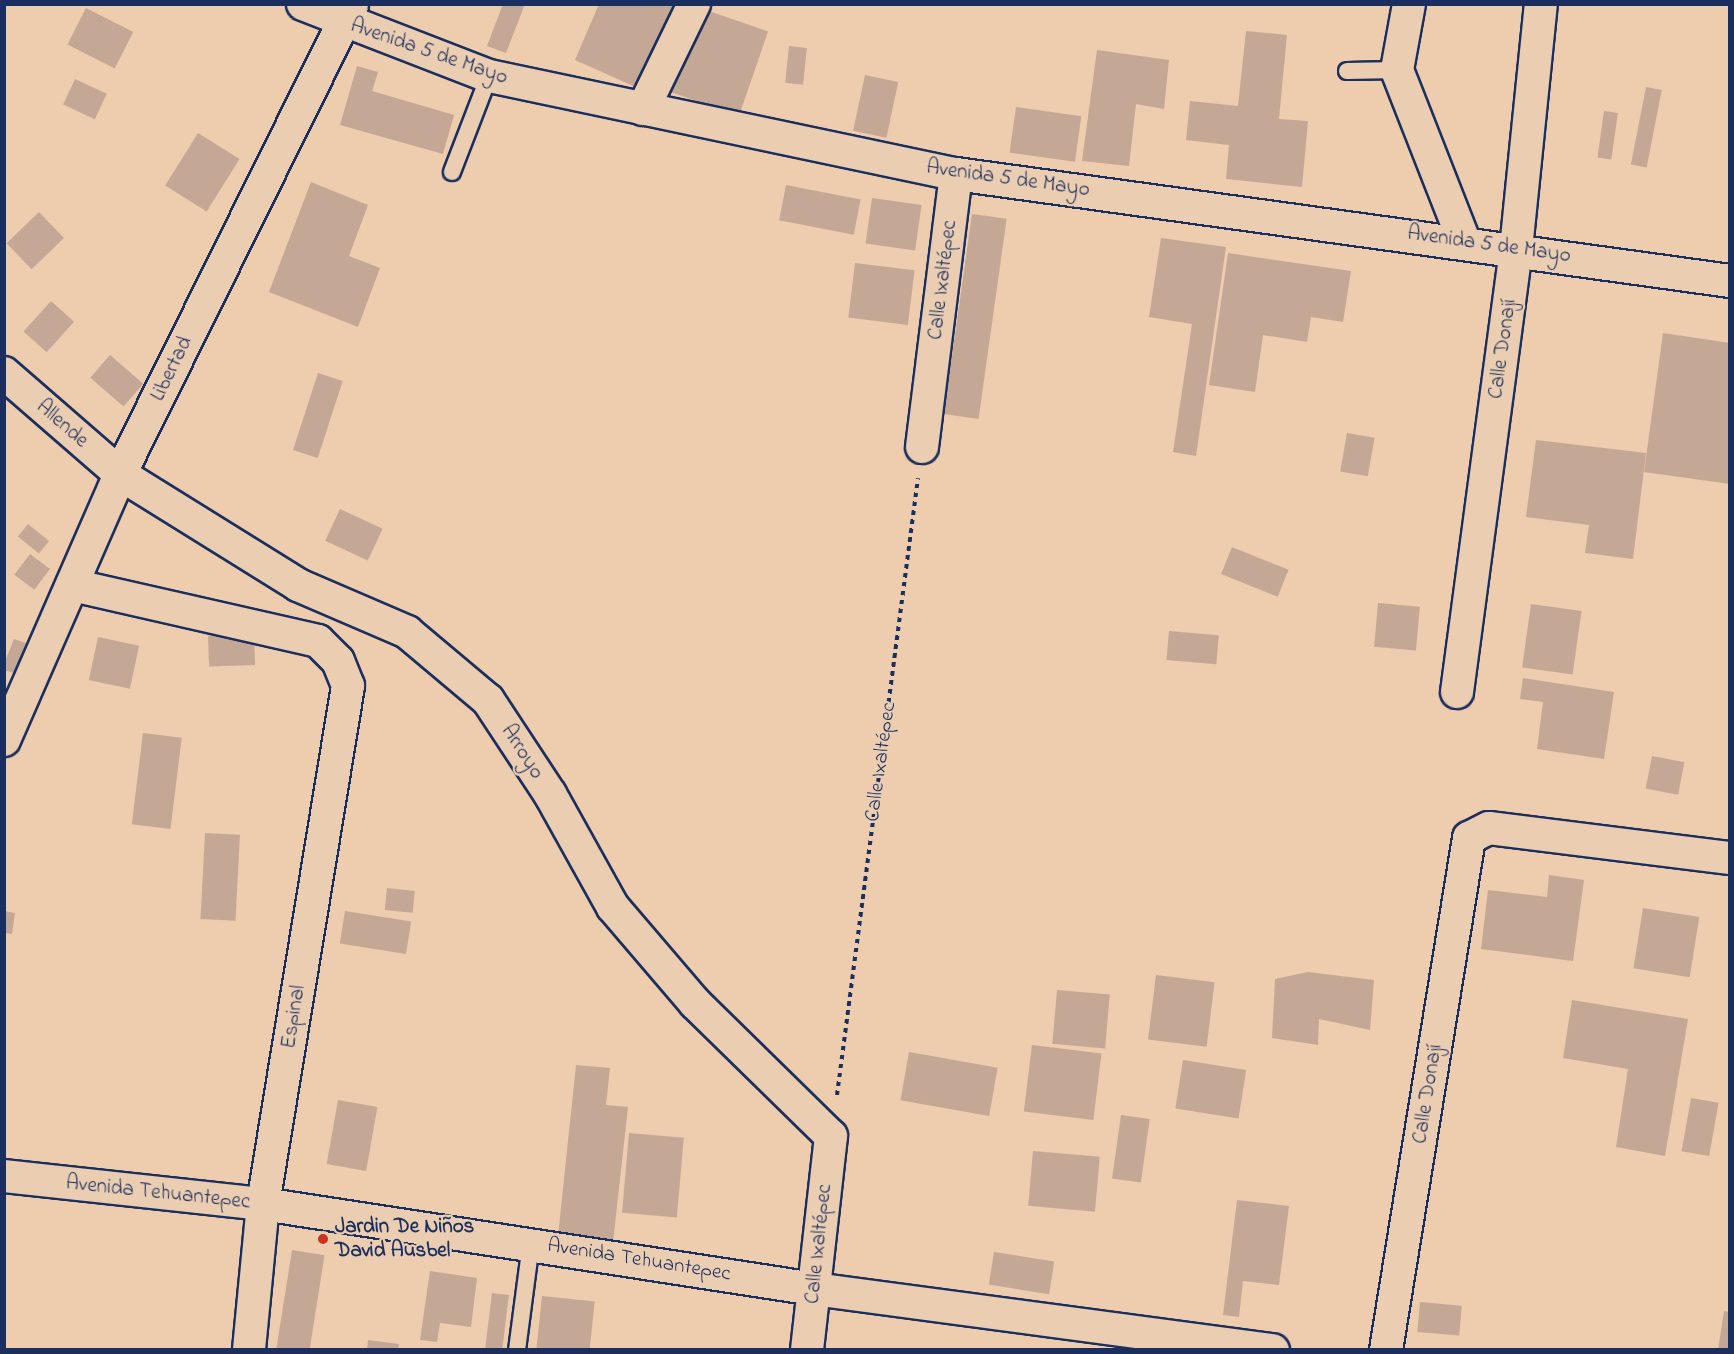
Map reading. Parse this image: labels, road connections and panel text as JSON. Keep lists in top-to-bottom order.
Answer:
{
  "streets": {
    "street": [
      "Avenida 5 de Mayo",
      "Calle Ixaltépec",
      "Calle Donají",
      "Libertad",
      "Allende",
      "Arroyo",
      "Espinal",
      "Avenida Tehuantepec"
    ]
  },
  "crossings": [
    ["Avenida 5 de Mayo", "Calle Ixaltépec"],
    ["Avenida 5 de Mayo", "Calle Donají"],
    ["Avenida 5 de Mayo", "Libertad"],
    ["Calle Ixaltépec", "Arroyo"],
    ["Calle Ixaltépec", "Avenida Tehuantepec"],
    ["Libertad", "Allende"],
    ["Libertad", "Arroyo"],
    ["Libertad", "Espinal"],
    ["Allende", "Arroyo"],
    ["Espinal", "Avenida Tehuantepec"]
  ],
  "places": ["Jardin De Niños David Ausbel"]
}
